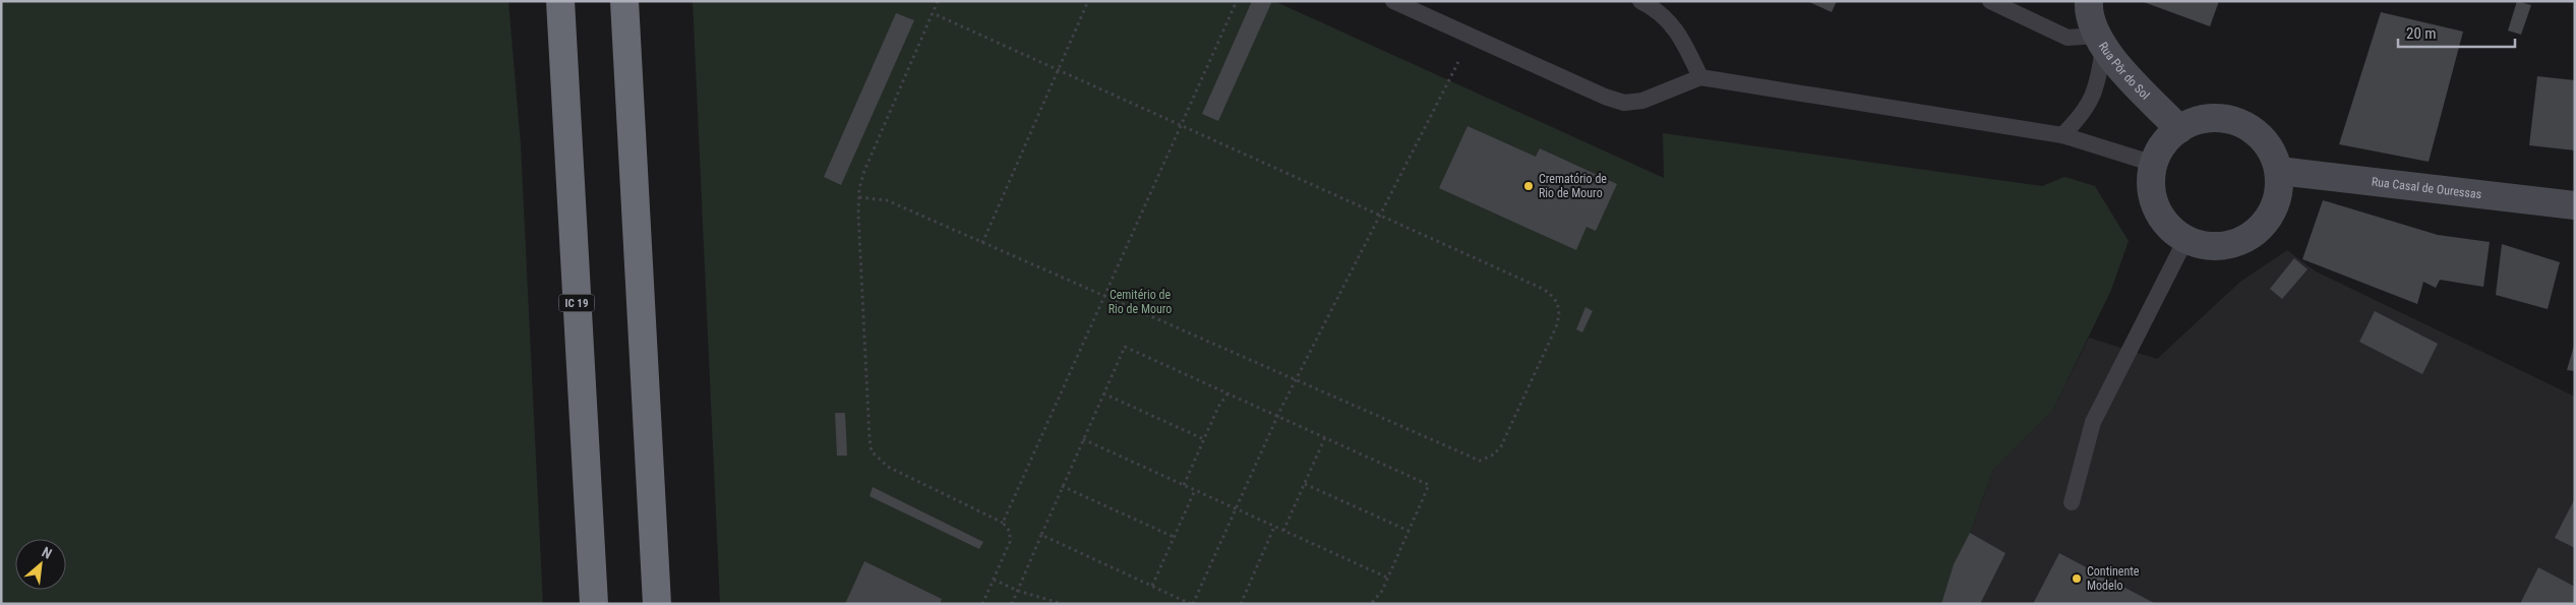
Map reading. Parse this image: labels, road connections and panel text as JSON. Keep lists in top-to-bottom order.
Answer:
{
  "streets": {
    "highway": ["IC 19"],
    "street": ["Rua Pôr do Sol", "Rua Casal de Ouressas"]
  },
  "crossings": [
    ["Rua Pôr do Sol", "Rua Casal de Ouressas"]
  ],
  "parks": ["Cemitério de Rio de Mouro"],
  "places": ["Crematório de Rio de Mouro", "Continente Modelo"],
  "scale_bar": "20 m",
  "north": "top right"
}
